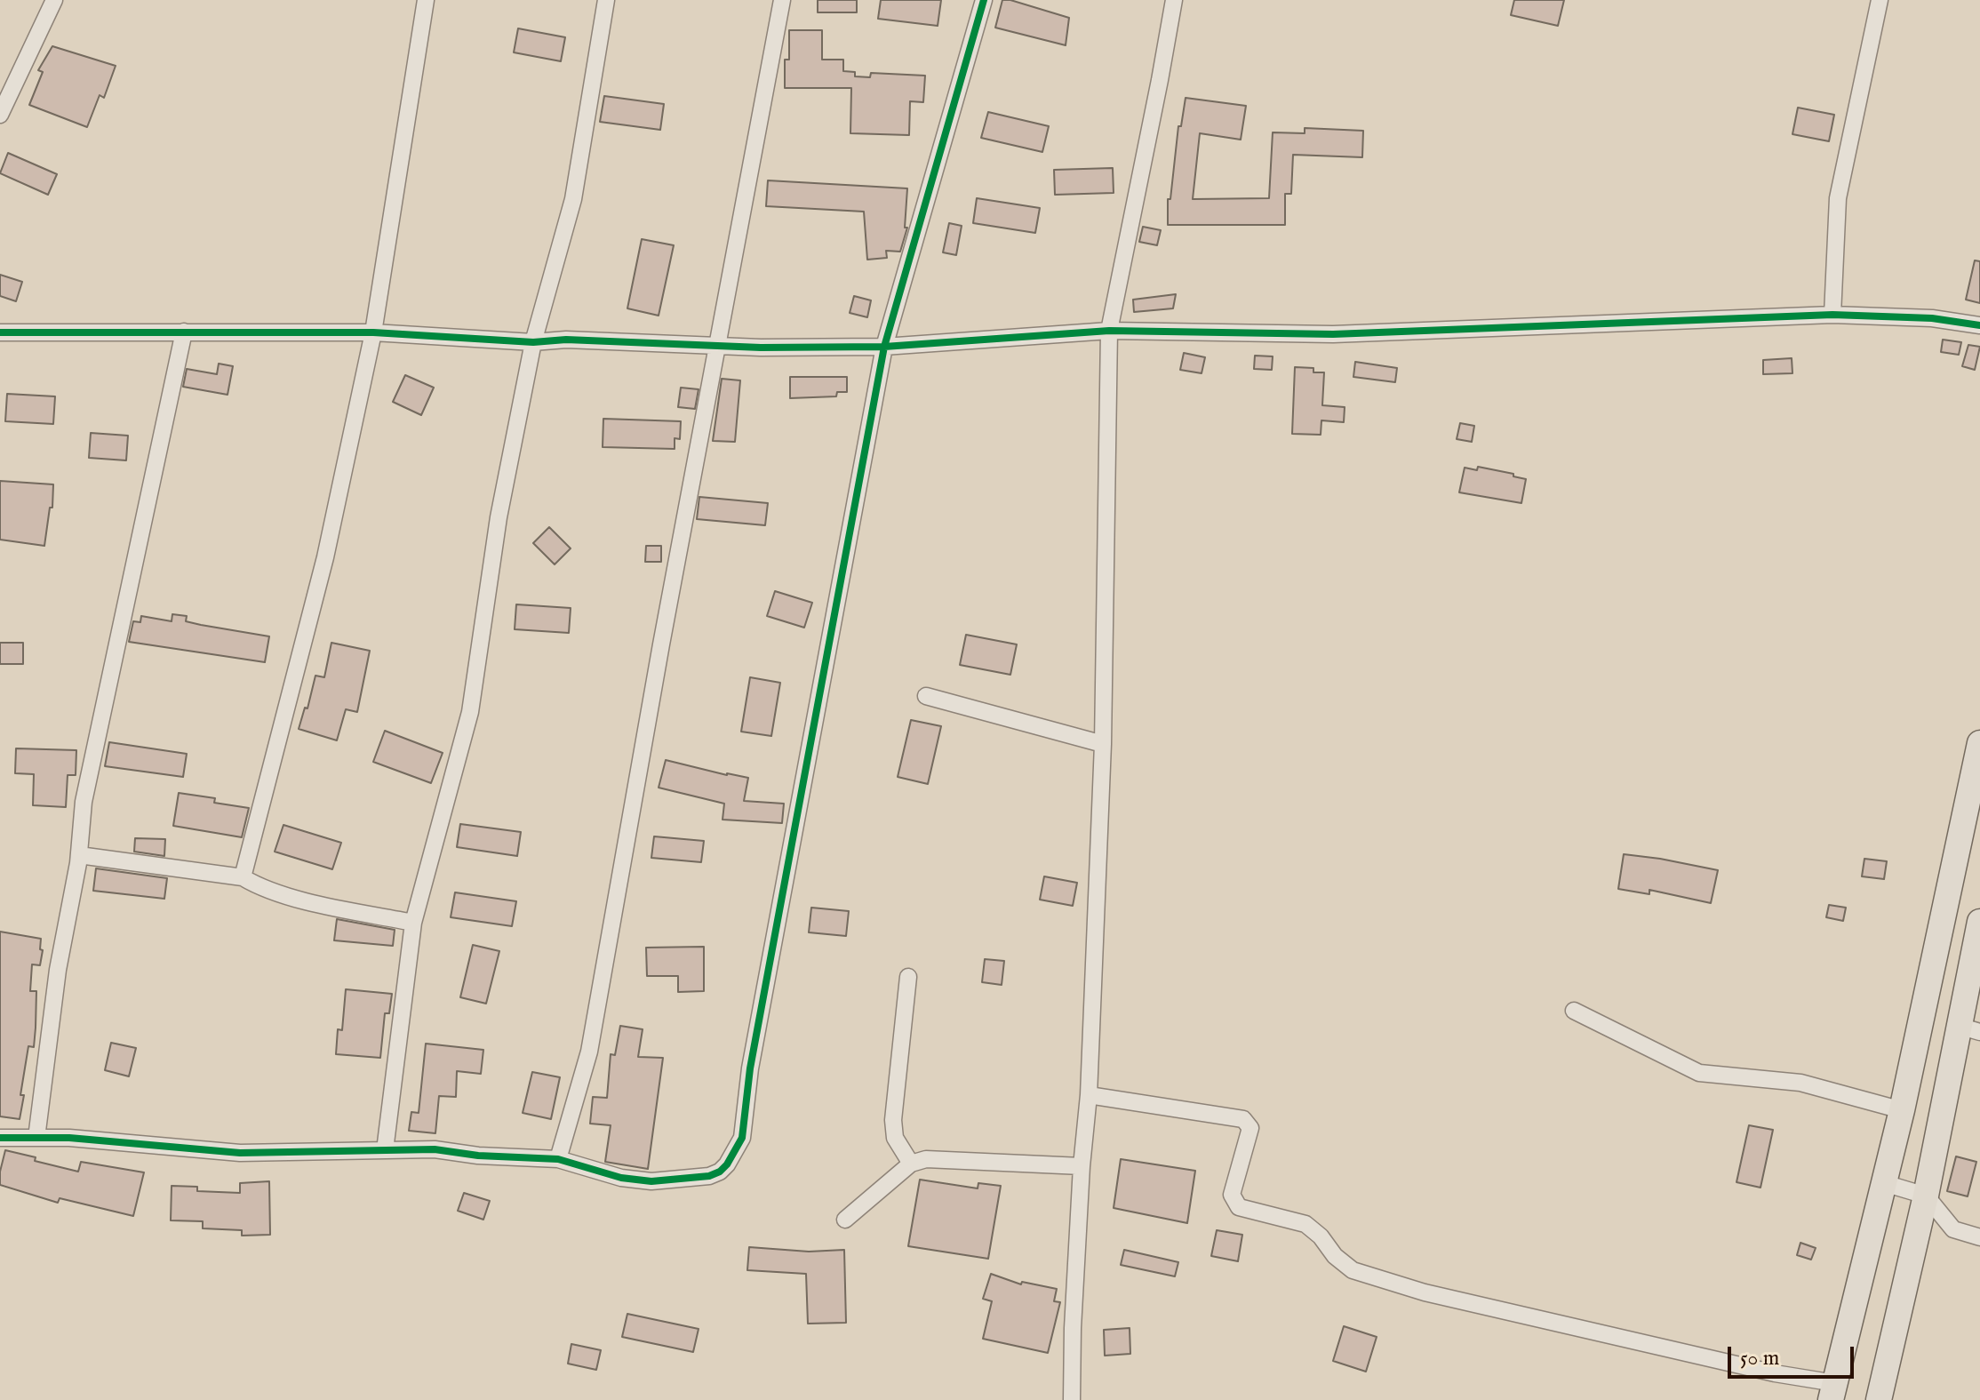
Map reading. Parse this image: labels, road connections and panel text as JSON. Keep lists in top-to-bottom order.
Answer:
{
  "scale_bar": "50 m"
}
